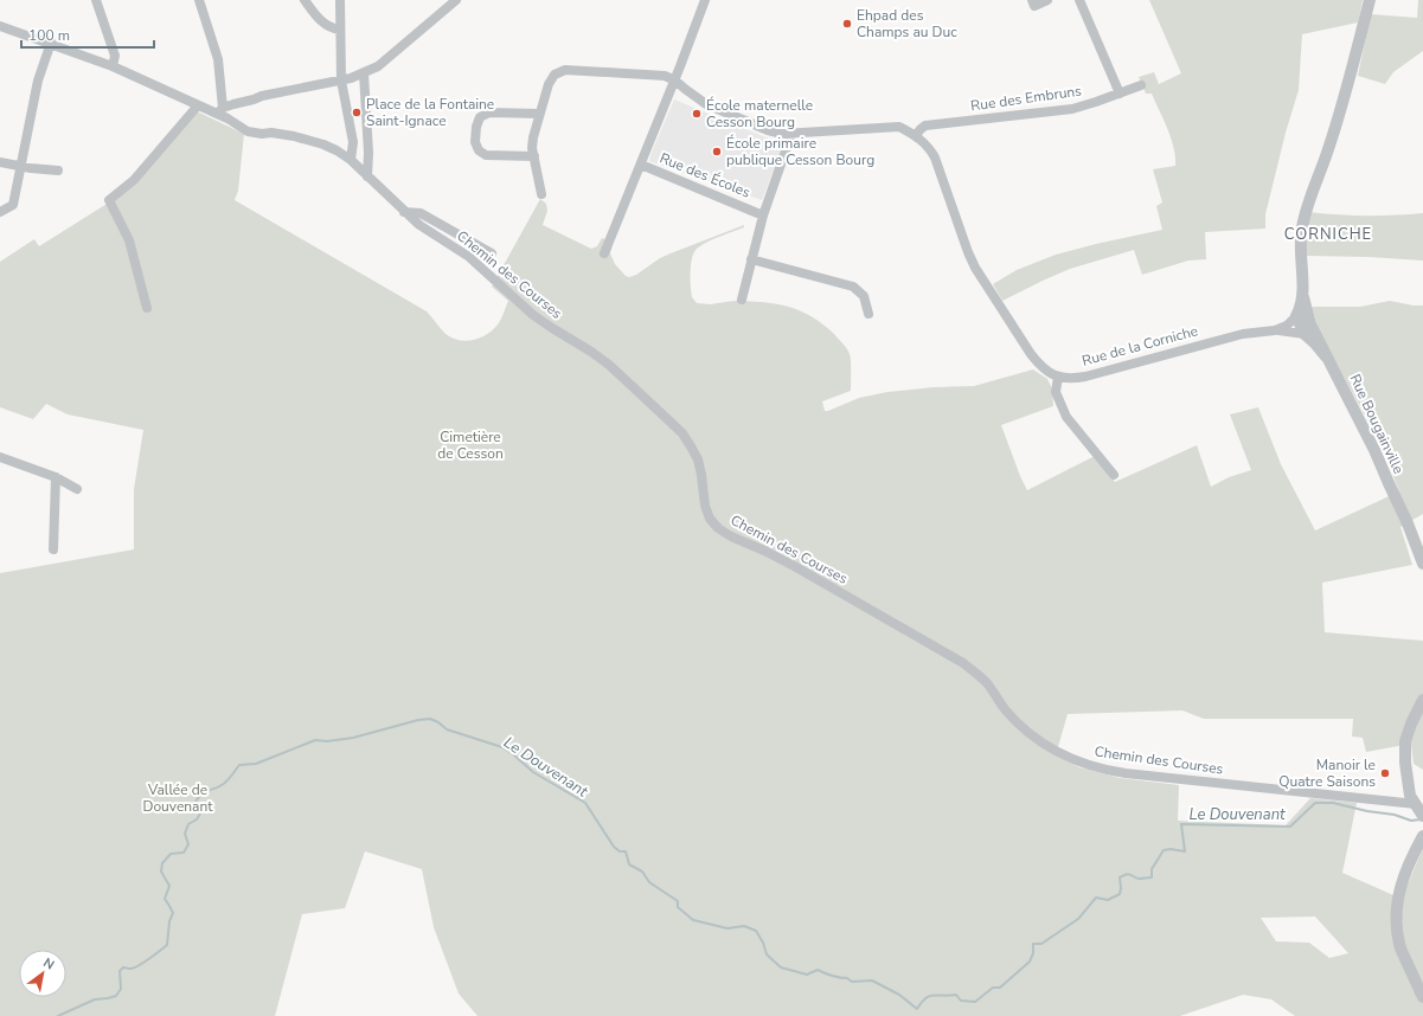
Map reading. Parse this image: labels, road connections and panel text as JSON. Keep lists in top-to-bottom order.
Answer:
{
  "streets": {
    "street": [
      "Rue des Embruns",
      "Rue des Écoles",
      "Chemin des Courses",
      "Rue de la Corniche",
      "Rue Bougainville"
    ]
  },
  "districts": ["CORNICHE"],
  "water": ["Le Douvenant"],
  "parks": ["Cimetière de Cesson", "Vallée de Douvenant"],
  "places": [
    "Ehpad des Champs au Duc",
    "Place de la Fontaine Saint-Ignace",
    "École maternelle Cesson Bourg",
    "École primaire publique Cesson Bourg",
    "Manoir le Quatre Saisons"
  ],
  "scale_bar": "100 m",
  "north": "top right"
}
